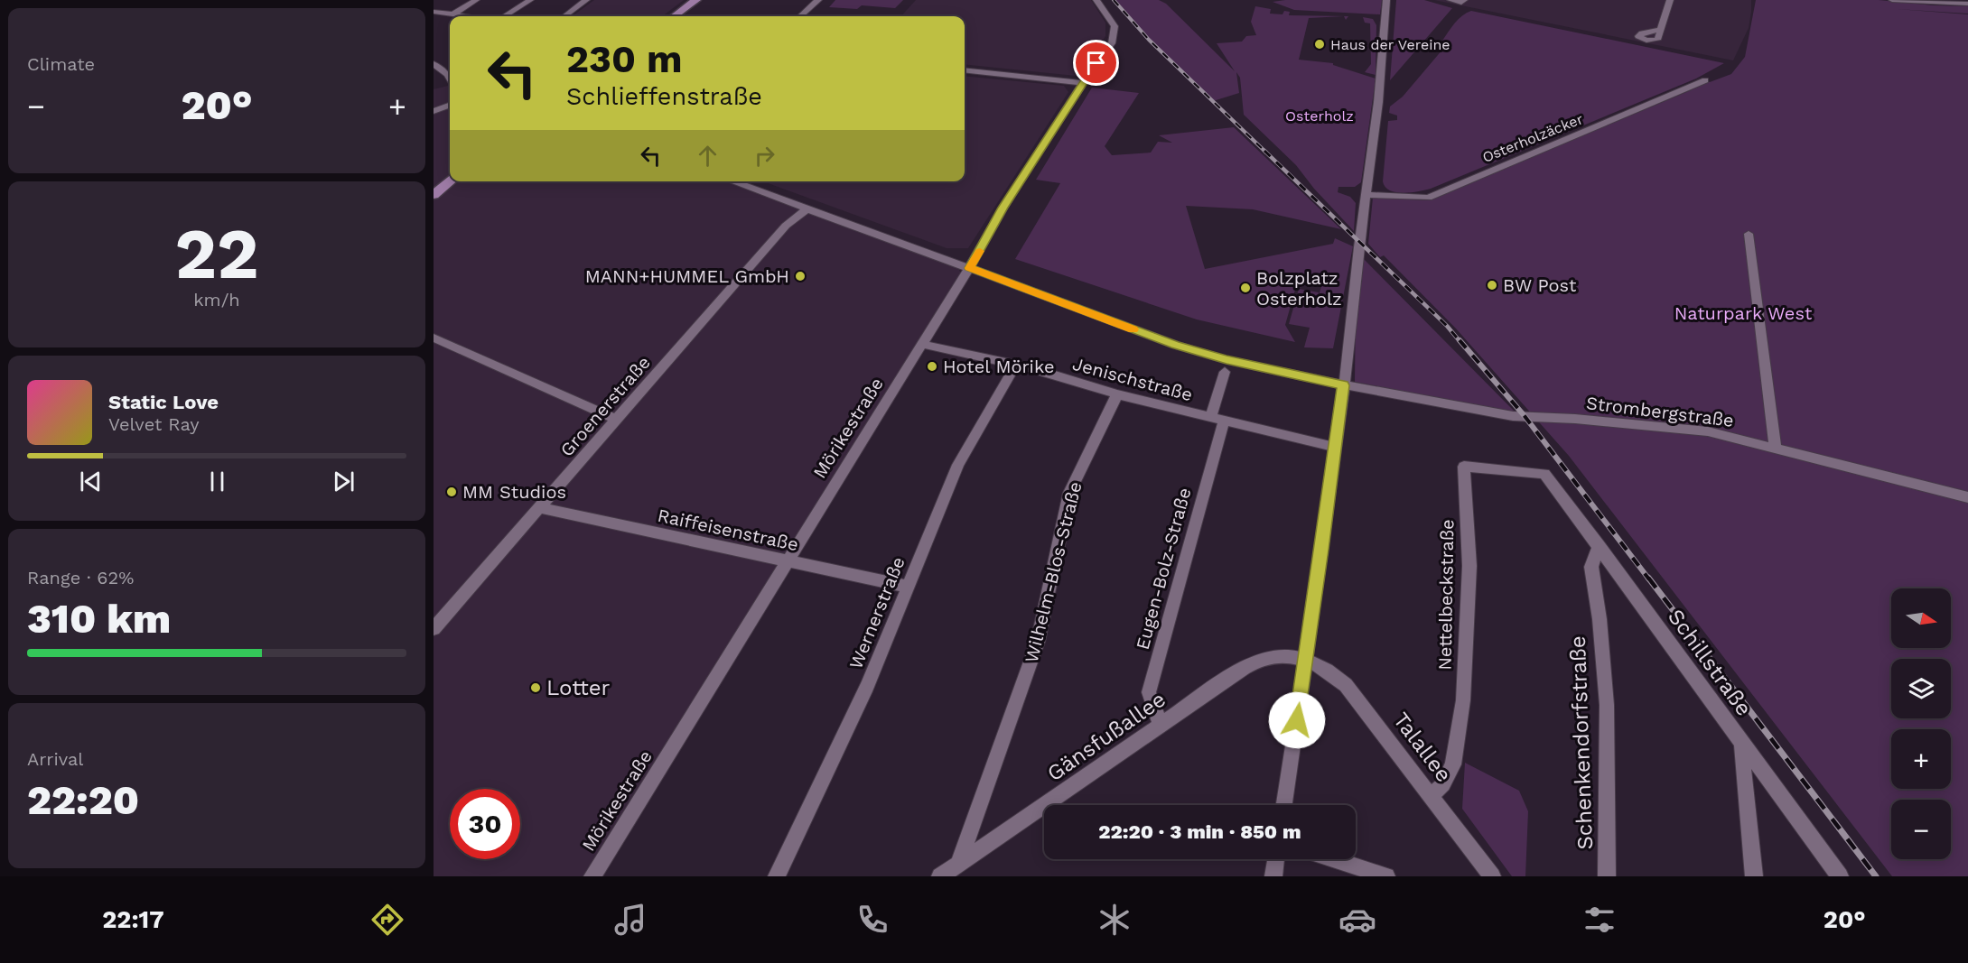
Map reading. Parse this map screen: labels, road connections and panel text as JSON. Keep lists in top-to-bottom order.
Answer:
{
  "streets": {
    "street": [
      "Osterholzäcker",
      "Jenischstraße",
      "Groenerstraße",
      "Strombergstraße",
      "Mörikestraße",
      "Raiffeisenstraße",
      "Eugen-Bolz-Straße",
      "Wilhelm-Blos-Straße",
      "Nettelbeckstraße",
      "Wernerstraße",
      "Schillstraße",
      "Gänsfußallee",
      "Schenkendorfstraße",
      "Talallee"
    ]
  },
  "crossings": [
    ["Jenischstraße", "Mörikestraße"],
    ["Jenischstraße", "Eugen-Bolz-Straße"],
    ["Jenischstraße", "Wilhelm-Blos-Straße"],
    ["Jenischstraße", "Wernerstraße"],
    ["Groenerstraße", "Strombergstraße"],
    ["Groenerstraße", "Raiffeisenstraße"],
    ["Strombergstraße", "Mörikestraße"],
    ["Mörikestraße", "Raiffeisenstraße"],
    ["Raiffeisenstraße", "Wernerstraße"],
    ["Eugen-Bolz-Straße", "Gänsfußallee"],
    ["Wilhelm-Blos-Straße", "Gänsfußallee"],
    ["Nettelbeckstraße", "Schillstraße"],
    ["Nettelbeckstraße", "Talallee"],
    ["Schillstraße", "Schenkendorfstraße"],
    ["Gänsfußallee", "Talallee"]
  ],
  "parks": ["Osterholz", "Naturpark West"],
  "places": [
    "Haus der Vereine",
    "MANN+HUMMEL GmbH",
    "BW Post",
    "Bolzplatz Osterholz",
    "Hotel Mörike",
    "MM Studios",
    "Lotter"
  ],
  "north": "right",
  "page": {
    "tile": [
      "Climate",
      ["22", "km/h"],
      ["Range · 62%", "310 km"],
      ["Arrival", "22:20"]
    ],
    "turn": ["230 m", "Schlieffenstraße"],
    "heat": ["−", "20°", "+"],
    "song": ["Static Love", "Velvet Ray"],
    "map_buttons": ["+", "−"],
    "limit": "30",
    "trip": "22:20 · 3 min · 850 m",
    "tabs": ["22:17", "20°"]
  }
}
